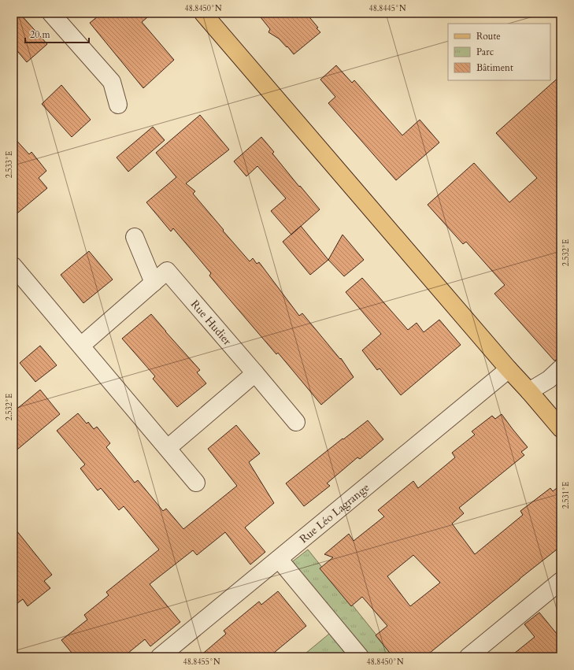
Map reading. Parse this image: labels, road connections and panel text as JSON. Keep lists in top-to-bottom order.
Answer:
{
  "streets": {
    "street": ["Rue Hudier", "Rue Léo Lagrange"]
  },
  "legend": ["Route", "Parc", "Bâtiment"],
  "scale_bar": "20 m",
  "coordinates": [
    "48.8450°N",
    "48.8445°N",
    "2.533°E",
    "2.532°E",
    "2.531°E",
    "48.8455°N"
  ]
}
